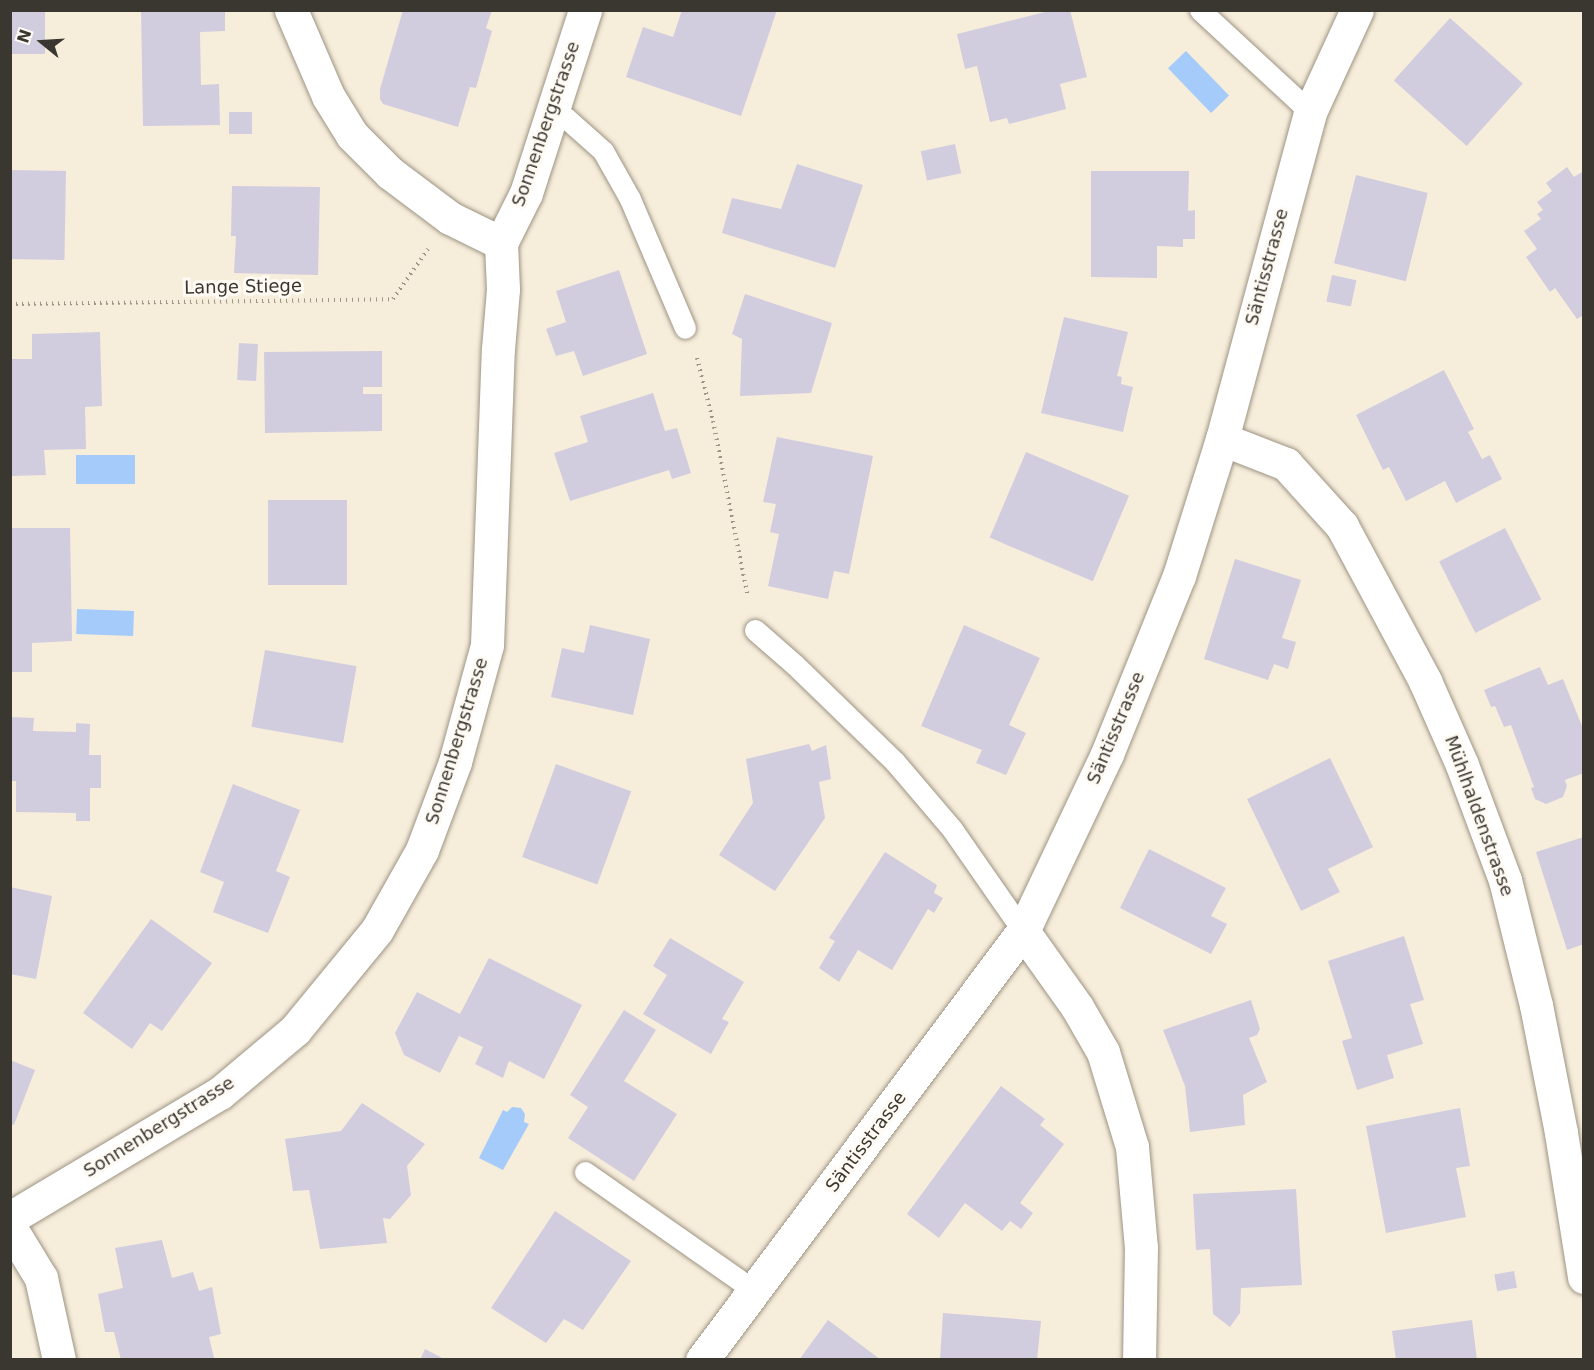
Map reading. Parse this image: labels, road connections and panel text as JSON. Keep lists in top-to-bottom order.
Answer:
{
  "streets": {
    "street": ["Sonnenbergstrasse", "Säntisstrasse", "Mühlhaldenstrasse"],
    "path": ["Lange Stiege"]
  },
  "crossings": [
    ["Säntisstrasse", "Mühlhaldenstrasse"]
  ],
  "north": "left"
}
